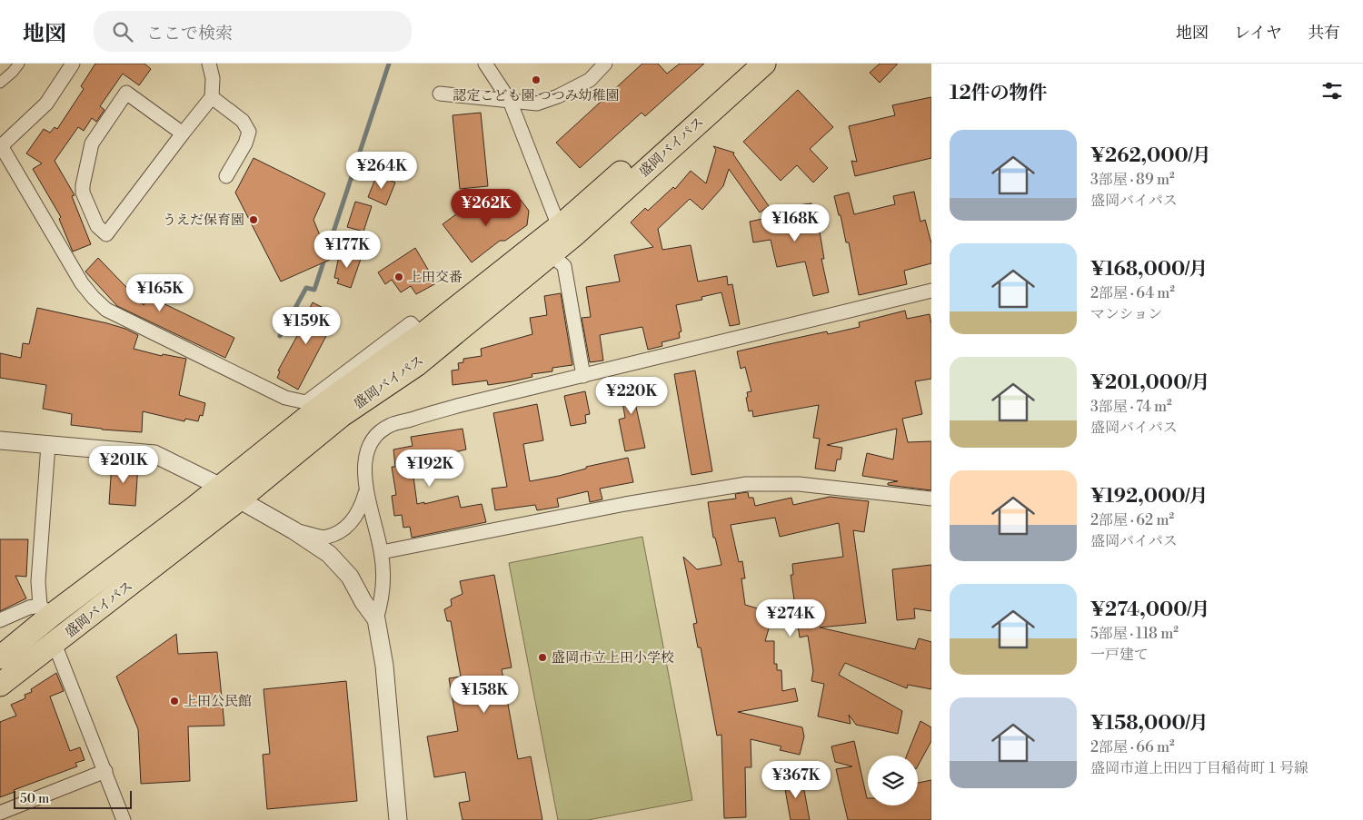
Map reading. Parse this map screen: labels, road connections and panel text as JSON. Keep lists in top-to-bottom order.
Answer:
{
  "streets": {
    "highway": ["盛岡バイパス"]
  },
  "places": [
    "認定こども園 つつみ幼稚園",
    "うえだ保育園",
    "上田交番",
    "盛岡市立上田小学校",
    "上田公民館"
  ],
  "scale_bar": "50 m",
  "page": {
    "header": "地図",
    "search": "ここで検索",
    "nav": ["地図", "レイヤ", "共有"],
    "heading": "12件の物件",
    "list": [
      {
        "name": "¥262,000/月",
        "note": "3部屋 · 89 m² · 盛岡バイパス"
      },
      {
        "name": "¥168,000/月",
        "note": "2部屋 · 64 m² · マンション"
      },
      {
        "name": "¥201,000/月",
        "note": "3部屋 · 74 m² · 盛岡バイパス"
      },
      {
        "name": "¥192,000/月",
        "note": "2部屋 · 62 m² · 盛岡バイパス"
      },
      {
        "name": "¥274,000/月",
        "note": "5部屋 · 118 m² · 一戸建て"
      },
      {
        "name": "¥158,000/月",
        "note": "2部屋 · 66 m² · 盛岡市道上田四丁目稲荷町１号線"
      }
    ],
    "price": [
      "¥264K",
      "¥262K",
      "¥168K",
      "¥177K",
      "¥165K",
      "¥159K",
      "¥220K",
      "¥201K",
      "¥192K",
      "¥274K",
      "¥158K",
      "¥367K"
    ],
    "scale": "50 m"
  }
}
